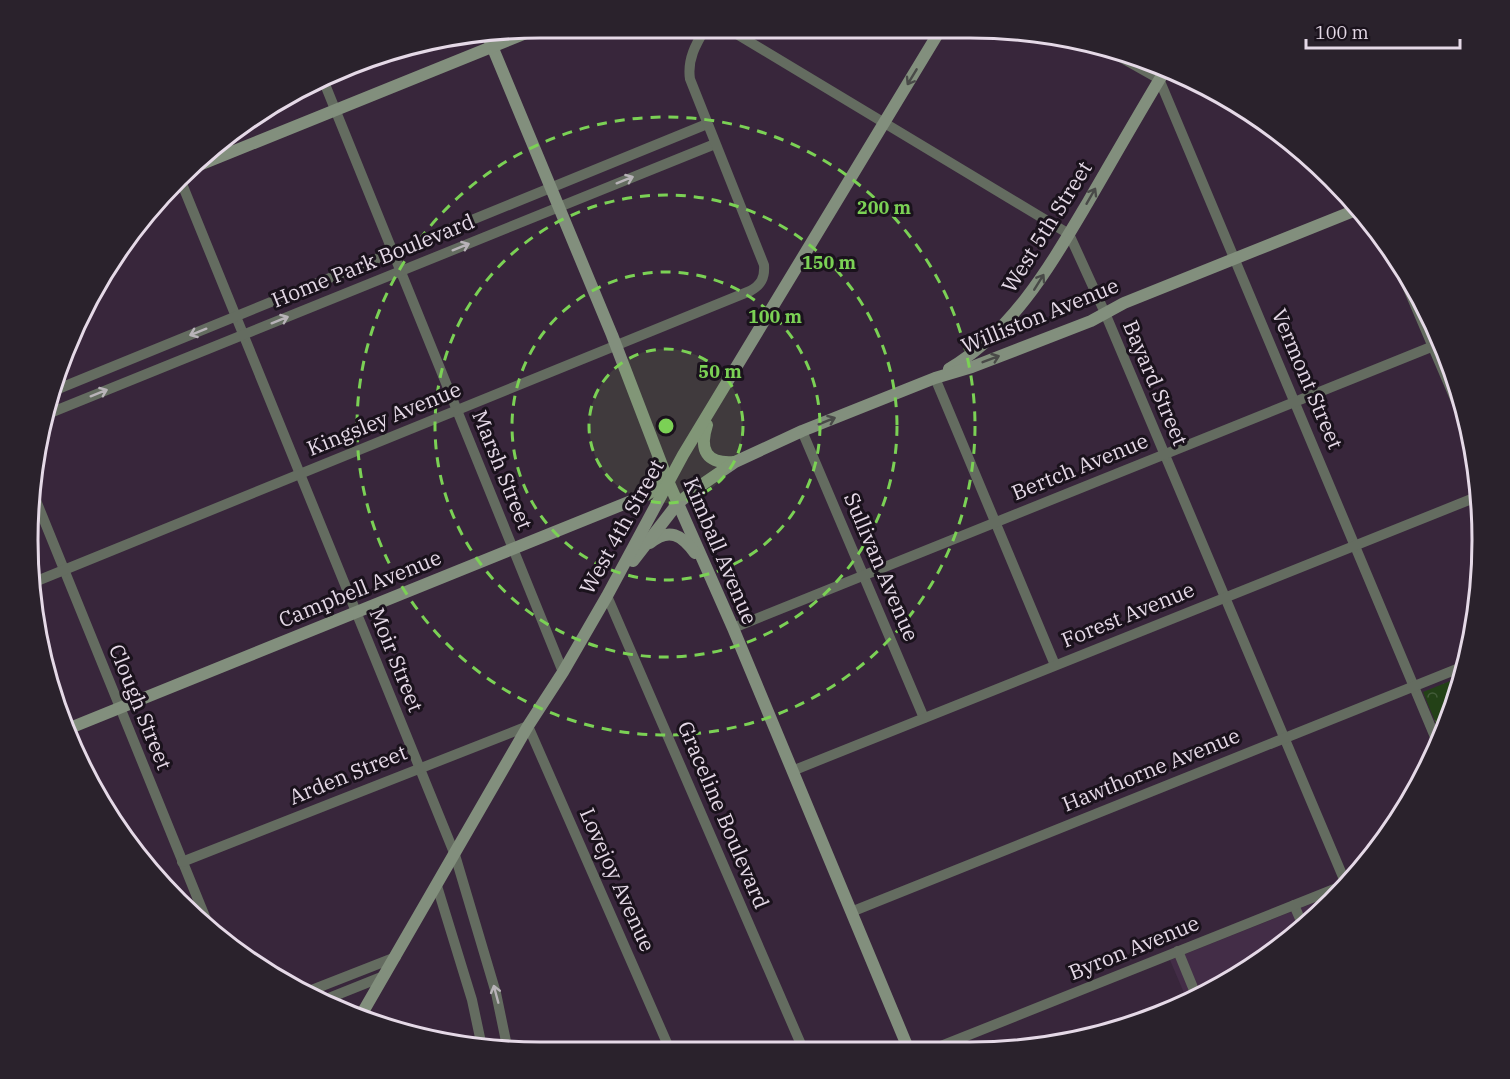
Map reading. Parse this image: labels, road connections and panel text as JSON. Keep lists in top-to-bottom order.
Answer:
{
  "streets": {
    "main road": [
      "West 5th Street",
      "Williston Avenue",
      "West 4th Street",
      "Kimball Avenue",
      "Campbell Avenue"
    ],
    "street": [
      "Home Park Boulevard",
      "Vermont Street",
      "Bayard Street",
      "Kingsley Avenue",
      "Bertch Avenue",
      "Marsh Street",
      "Sullivan Avenue",
      "Forest Avenue",
      "Moir Street",
      "Clough Street",
      "Hawthorne Avenue",
      "Arden Street",
      "Graceline Boulevard",
      "Lovejoy Avenue",
      "Byron Avenue"
    ]
  },
  "crossings": [
    ["West 5th Street", "Williston Avenue"],
    ["West 5th Street", "Vermont Street"],
    ["West 5th Street", "Bayard Street"],
    ["Home Park Boulevard", "Kingsley Avenue"],
    ["Home Park Boulevard", "Marsh Street"],
    ["Home Park Boulevard", "Kimball Avenue"],
    ["Home Park Boulevard", "Moir Street"],
    ["Williston Avenue", "Vermont Street"],
    ["Williston Avenue", "Bayard Street"],
    ["Williston Avenue", "West 4th Street"],
    ["Williston Avenue", "Kimball Avenue"],
    ["Williston Avenue", "Sullivan Avenue"],
    ["Williston Avenue", "Graceline Boulevard"],
    ["Vermont Street", "Bertch Avenue"],
    ["Vermont Street", "Forest Avenue"],
    ["Vermont Street", "Hawthorne Avenue"],
    ["Bayard Street", "Bertch Avenue"],
    ["Bayard Street", "Forest Avenue"],
    ["Bayard Street", "Hawthorne Avenue"],
    ["Kingsley Avenue", "Marsh Street"],
    ["Kingsley Avenue", "Kimball Avenue"],
    ["Kingsley Avenue", "Moir Street"],
    ["Kingsley Avenue", "Clough Street"],
    ["Bertch Avenue", "Kimball Avenue"],
    ["Bertch Avenue", "Sullivan Avenue"],
    ["Marsh Street", "West 4th Street"],
    ["Marsh Street", "Campbell Avenue"],
    ["West 4th Street", "Kimball Avenue"],
    ["West 4th Street", "Campbell Avenue"],
    ["West 4th Street", "Moir Street"],
    ["West 4th Street", "Arden Street"],
    ["West 4th Street", "Graceline Boulevard"],
    ["West 4th Street", "Lovejoy Avenue"],
    ["Kimball Avenue", "Campbell Avenue"],
    ["Kimball Avenue", "Forest Avenue"],
    ["Kimball Avenue", "Hawthorne Avenue"],
    ["Sullivan Avenue", "Forest Avenue"],
    ["Campbell Avenue", "Moir Street"],
    ["Campbell Avenue", "Clough Street"],
    ["Moir Street", "Arden Street"],
    ["Clough Street", "Arden Street"],
    ["Arden Street", "Lovejoy Avenue"]
  ],
  "one_way": ["West 5th Street", "Williston Avenue"],
  "scale_bar": "100 m",
  "rings": [
    "200 m",
    "150 m",
    "100 m",
    "50 m"
  ]
}
